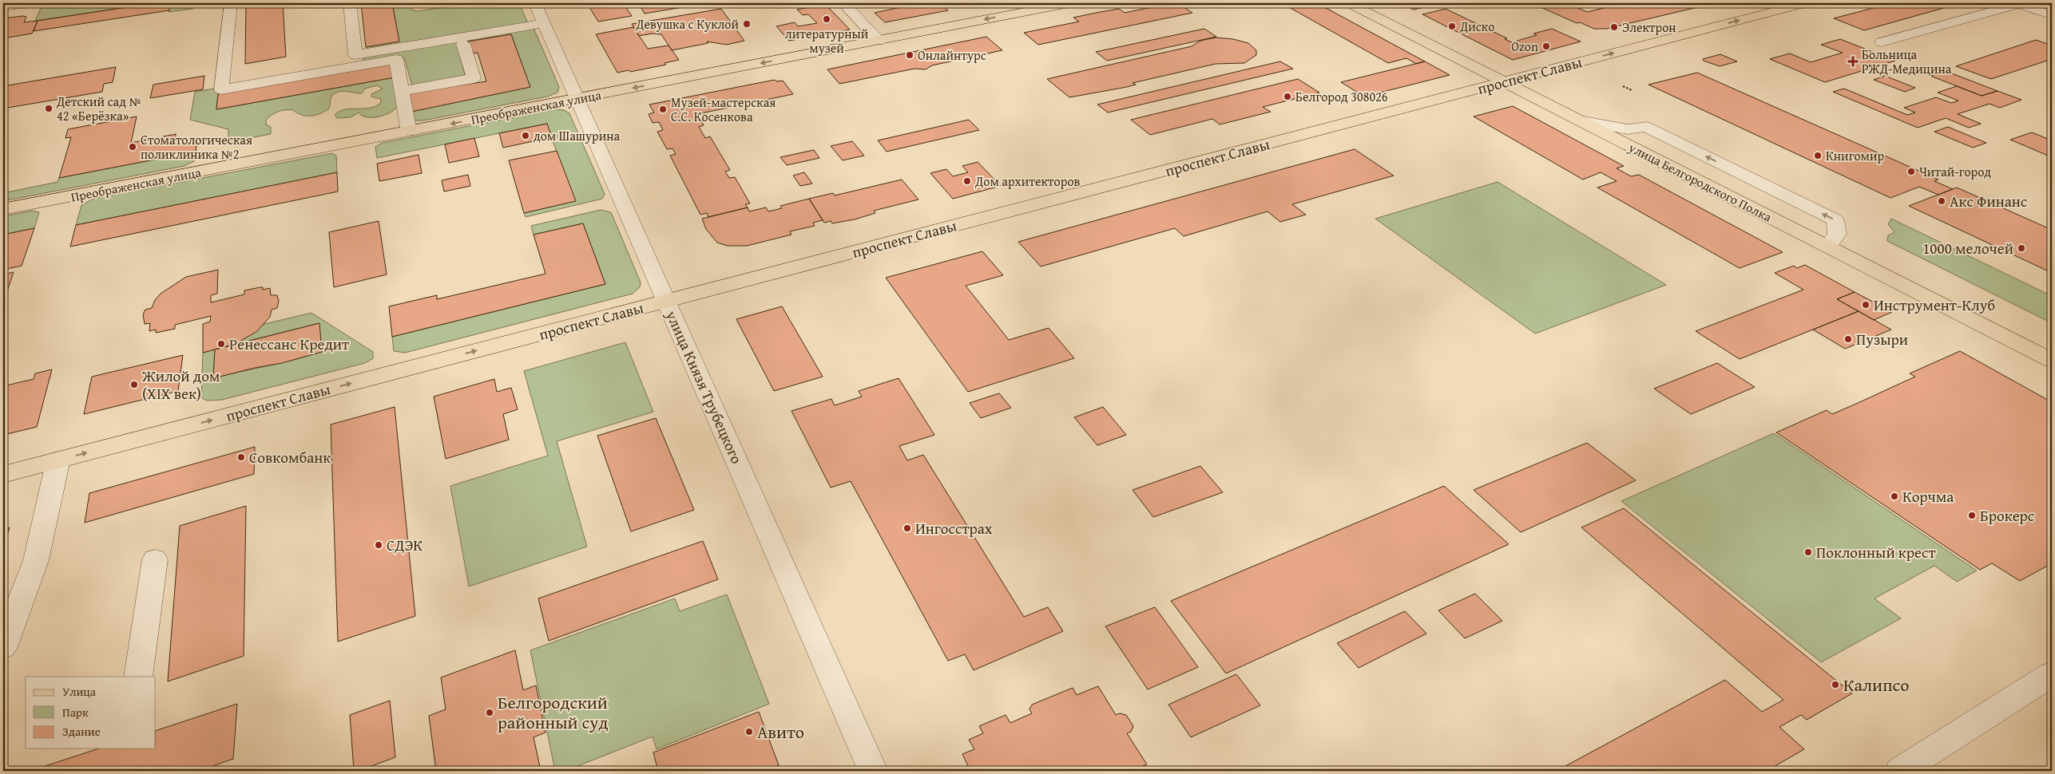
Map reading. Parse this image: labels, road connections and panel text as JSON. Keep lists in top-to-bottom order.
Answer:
{
  "streets": {
    "main road": ["проспект Славы", "Преображенская улица", "улица Белгородского Полка"],
    "street": ["улица Князя Трубецкого"]
  },
  "crossings": [
    ["проспект Славы", "улица Белгородского Полка"],
    ["проспект Славы", "улица Князя Трубецкого"],
    ["Преображенская улица", "улица Князя Трубецкого"]
  ],
  "one_way": ["проспект Славы", "Преображенская улица"],
  "places": {
    "other": [
      "литературный музей",
      "Девушка с Куклой",
      "Диско",
      "Электрон",
      "Ozon",
      "Онлайнтурс",
      "Белгород 308026",
      "Детский сад № 42 «Берёзка»",
      "Музей-мастерская С.С. Косенкова",
      "дом Шашурина",
      "Стоматологическая поликлиника №2",
      "Книгомир",
      "Читай-город",
      "Дом архитекторов",
      "Акс Финанс",
      "1000 мелочей",
      "Инструмент-Клуб",
      "Пузыри",
      "Ренессанс Кредит",
      "Жилой дом (XIX век)",
      "Совкомбанк",
      "Корчма",
      "Брокерс",
      "Ингосстрах",
      "СДЭК",
      "Поклонный крест",
      "Калипсо",
      "Белгородский районный суд",
      "Авито"
    ],
    "health": ["Больница РЖД-Медицина"]
  },
  "legend": ["Улица", "Парк", "Здание"]
}
